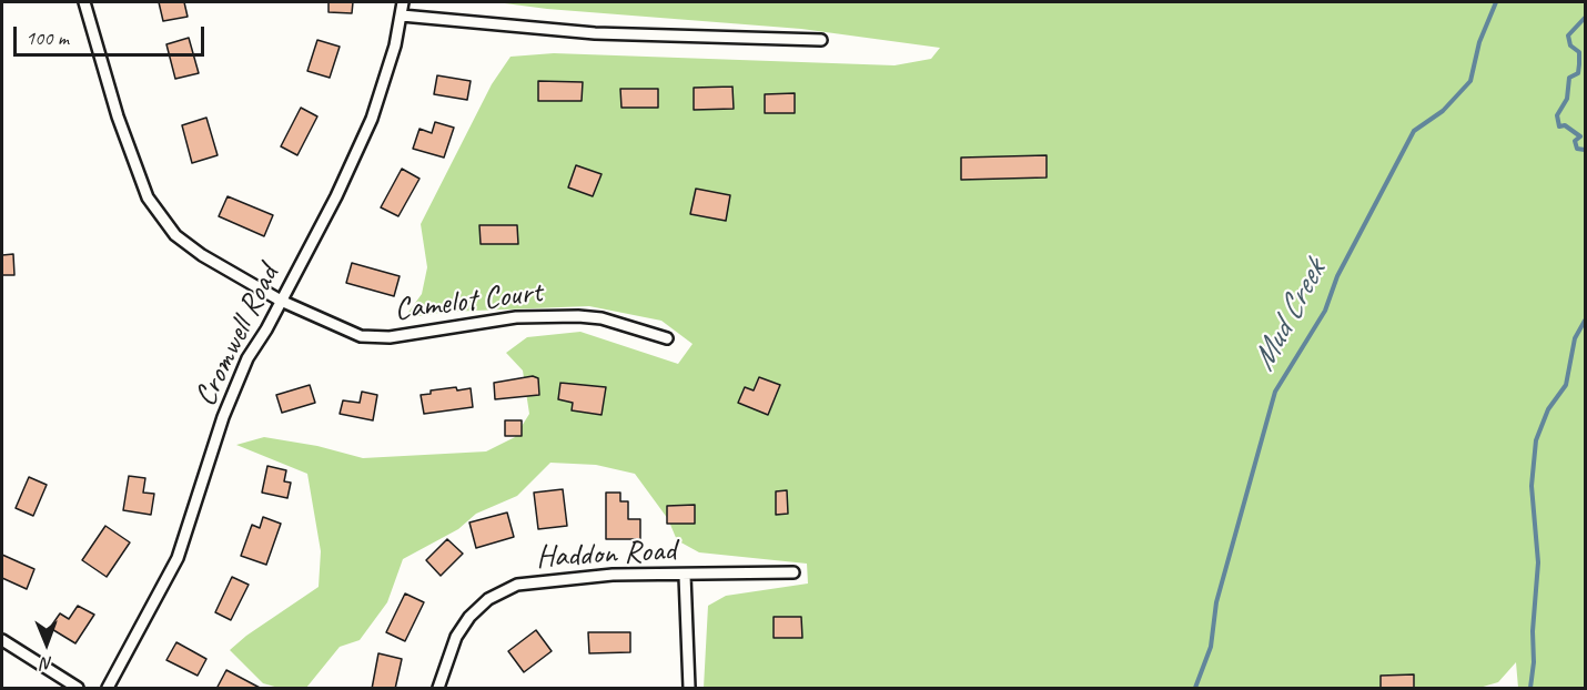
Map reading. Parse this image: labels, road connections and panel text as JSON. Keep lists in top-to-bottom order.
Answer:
{
  "streets": {
    "street": ["Camelot Court", "Cromwell Road", "Haddon Road"]
  },
  "crossings": [
    ["Camelot Court", "Cromwell Road"]
  ],
  "water": ["Mud Creek"],
  "scale_bar": "100 m",
  "north": "bottom"
}
